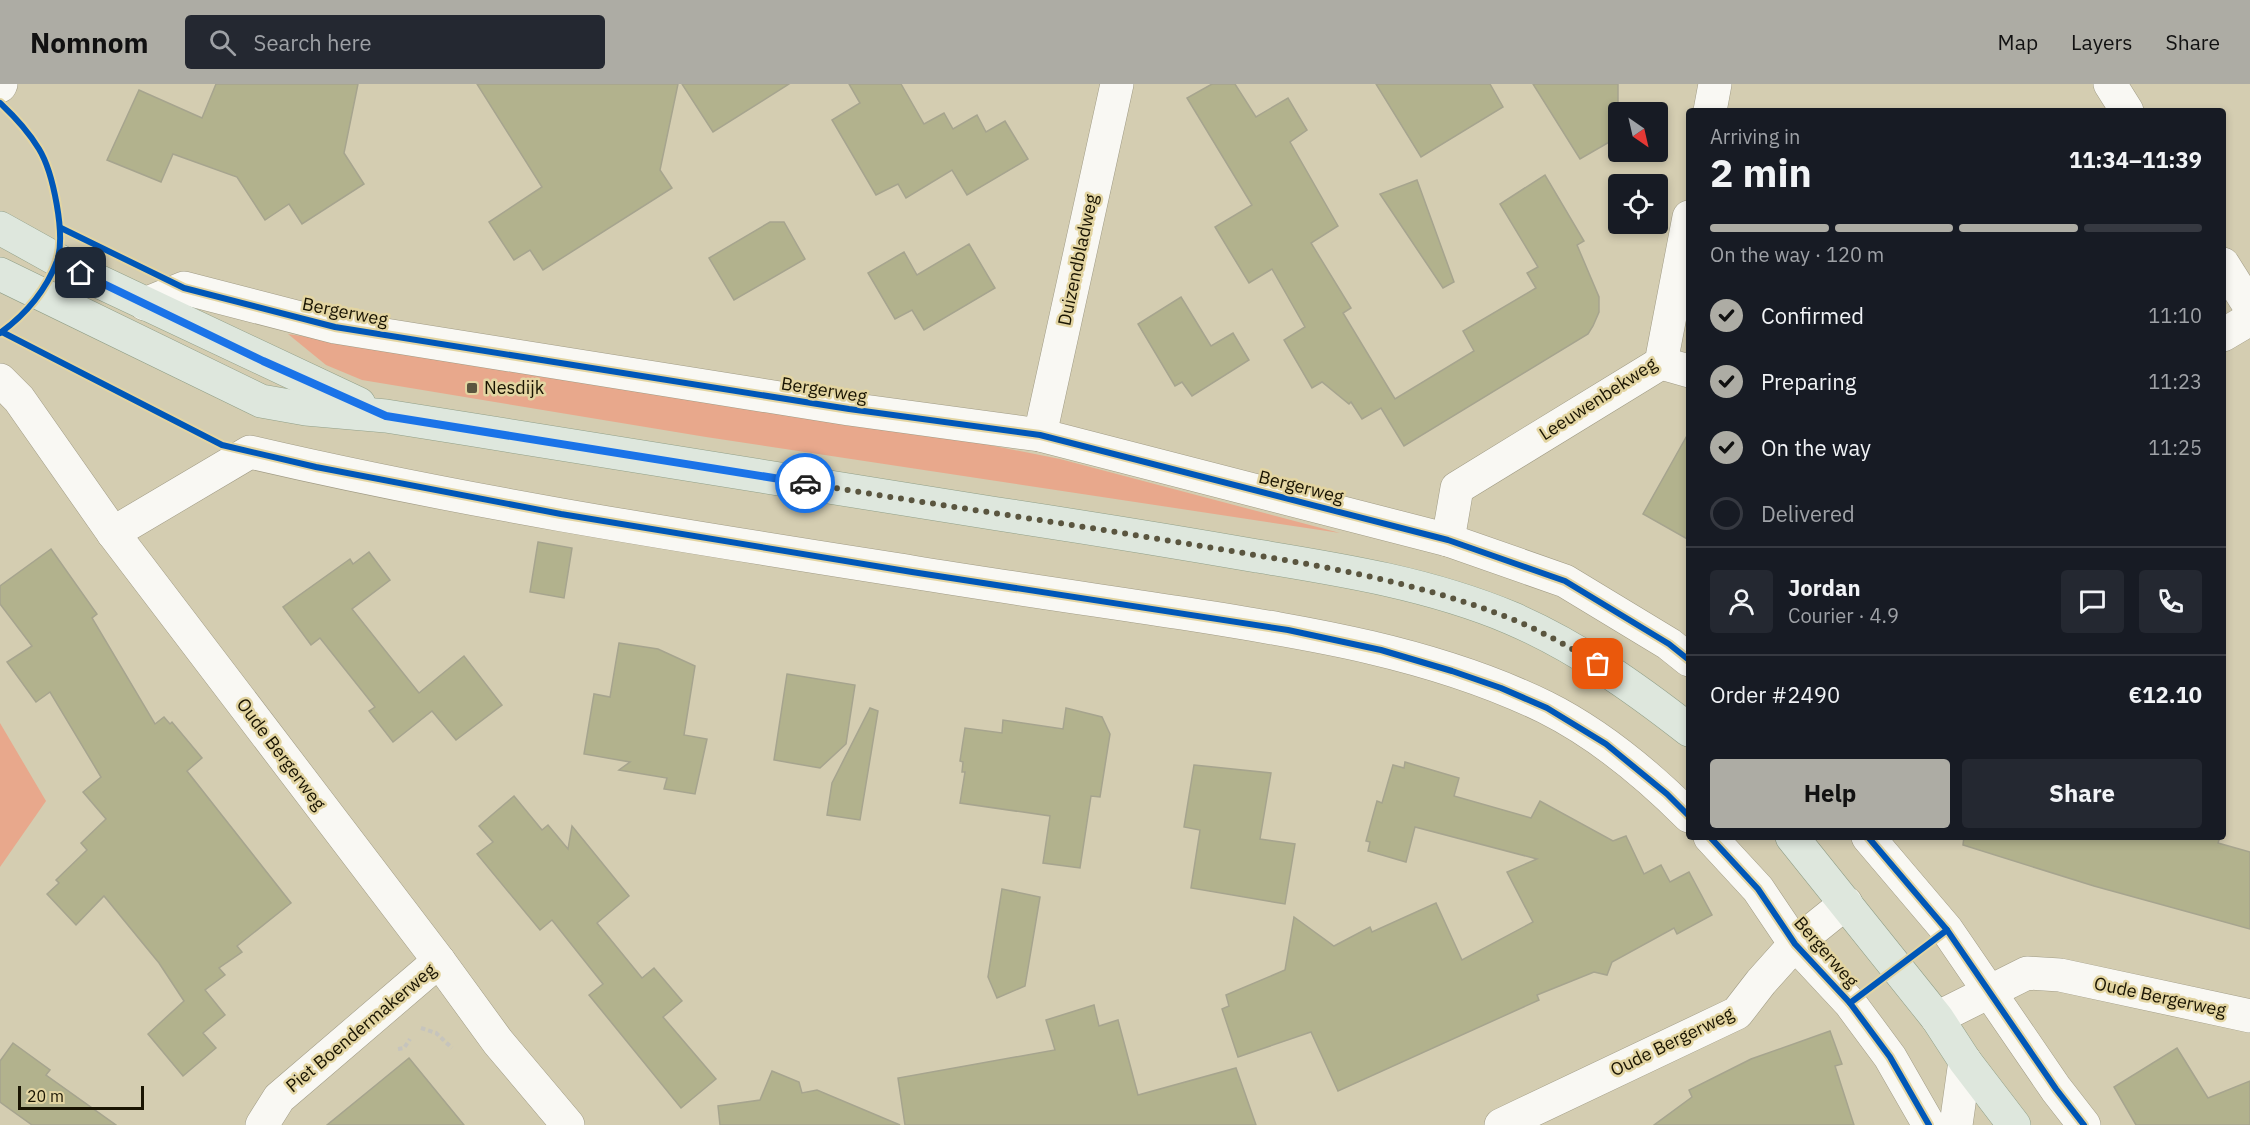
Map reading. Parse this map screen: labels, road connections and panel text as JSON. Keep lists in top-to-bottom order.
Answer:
{
  "streets": {
    "street": [
      "Duizendbladweg",
      "Bergerweg",
      "Leeuwenbekweg",
      "Oude Bergerweg",
      "Piet Boendermakerweg"
    ]
  },
  "crossings": [
    ["Duizendbladweg", "Bergerweg"],
    ["Bergerweg", "Leeuwenbekweg"],
    ["Bergerweg", "Oude Bergerweg"],
    ["Oude Bergerweg", "Piet Boendermakerweg"]
  ],
  "places": {
    "transit": ["Nesdijk"]
  },
  "scale_bar": "20 m",
  "north": "bottom right",
  "page": {
    "header": "Nomnom",
    "search": "Search here",
    "nav": ["Map", "Layers", "Share"],
    "heading": ["2 min", "Arriving in", "11:34–11:39"],
    "panel": [
      "Jordan",
      "Courier · 4.9",
      "Order #2490",
      "€12.10"
    ],
    "bar": "On the way · 120 m",
    "list": [
      ["Confirmed", "11:10"],
      ["Preparing", "11:23"],
      ["On the way", "11:25"],
      "Delivered"
    ],
    "buttons": ["Help", "Share"],
    "scale": "20 m"
  }
}
